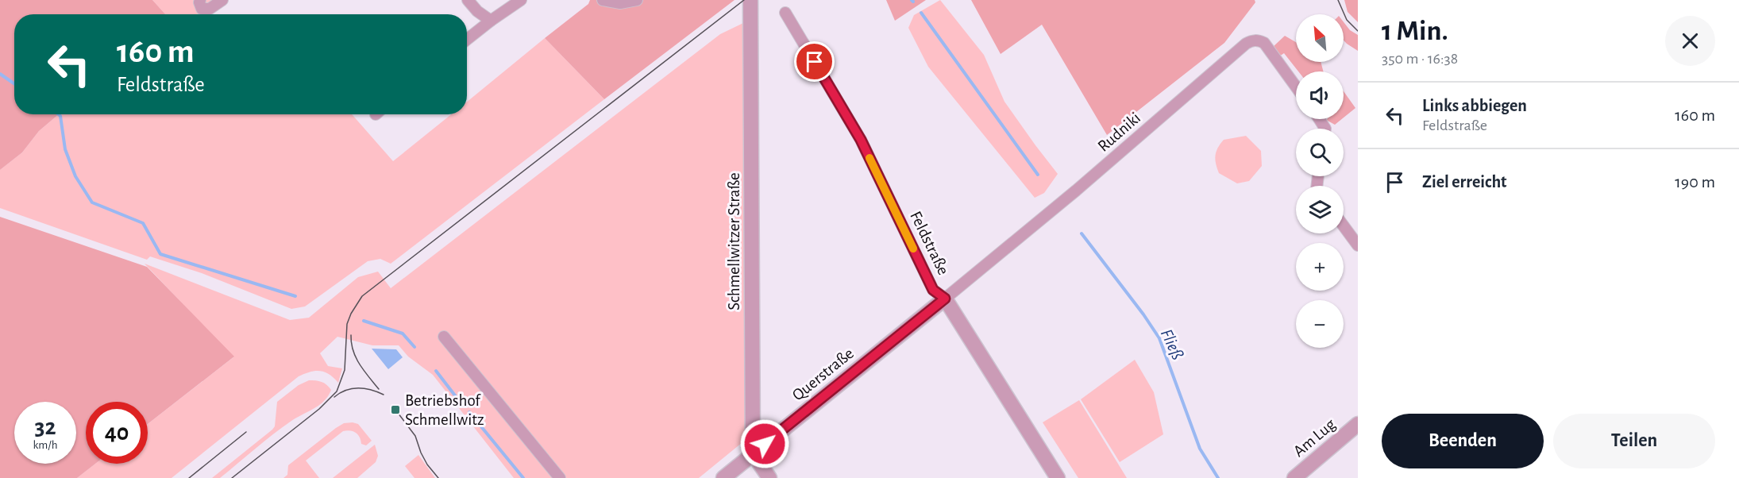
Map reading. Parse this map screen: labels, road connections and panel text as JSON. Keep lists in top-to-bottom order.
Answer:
{
  "streets": {
    "street": [
      "Rudniki",
      "Schmellwitzer Straße",
      "Feldstraße",
      "Querstraße",
      "Am Lug"
    ]
  },
  "crossings": [
    ["Rudniki", "Feldstraße"],
    ["Rudniki", "Querstraße"],
    ["Schmellwitzer Straße", "Querstraße"],
    ["Feldstraße", "Querstraße"]
  ],
  "water": ["Fließ"],
  "places": {
    "transit": ["Betriebshof Schmellwitz"]
  },
  "north": "top left",
  "page": {
    "heading": ["1 Min.", "350 m · 16:38"],
    "map_buttons": ["+", "−"],
    "turn": ["160 m", "Feldstraße"],
    "list": [
      {
        "name": "Links abbiegen",
        "note": "Feldstraße",
        "value": "160 m"
      },
      {
        "name": "Ziel erreicht",
        "value": "190 m"
      }
    ],
    "speed": "32 km/h",
    "limit": "40",
    "buttons": ["Beenden", "Teilen"]
  }
}
